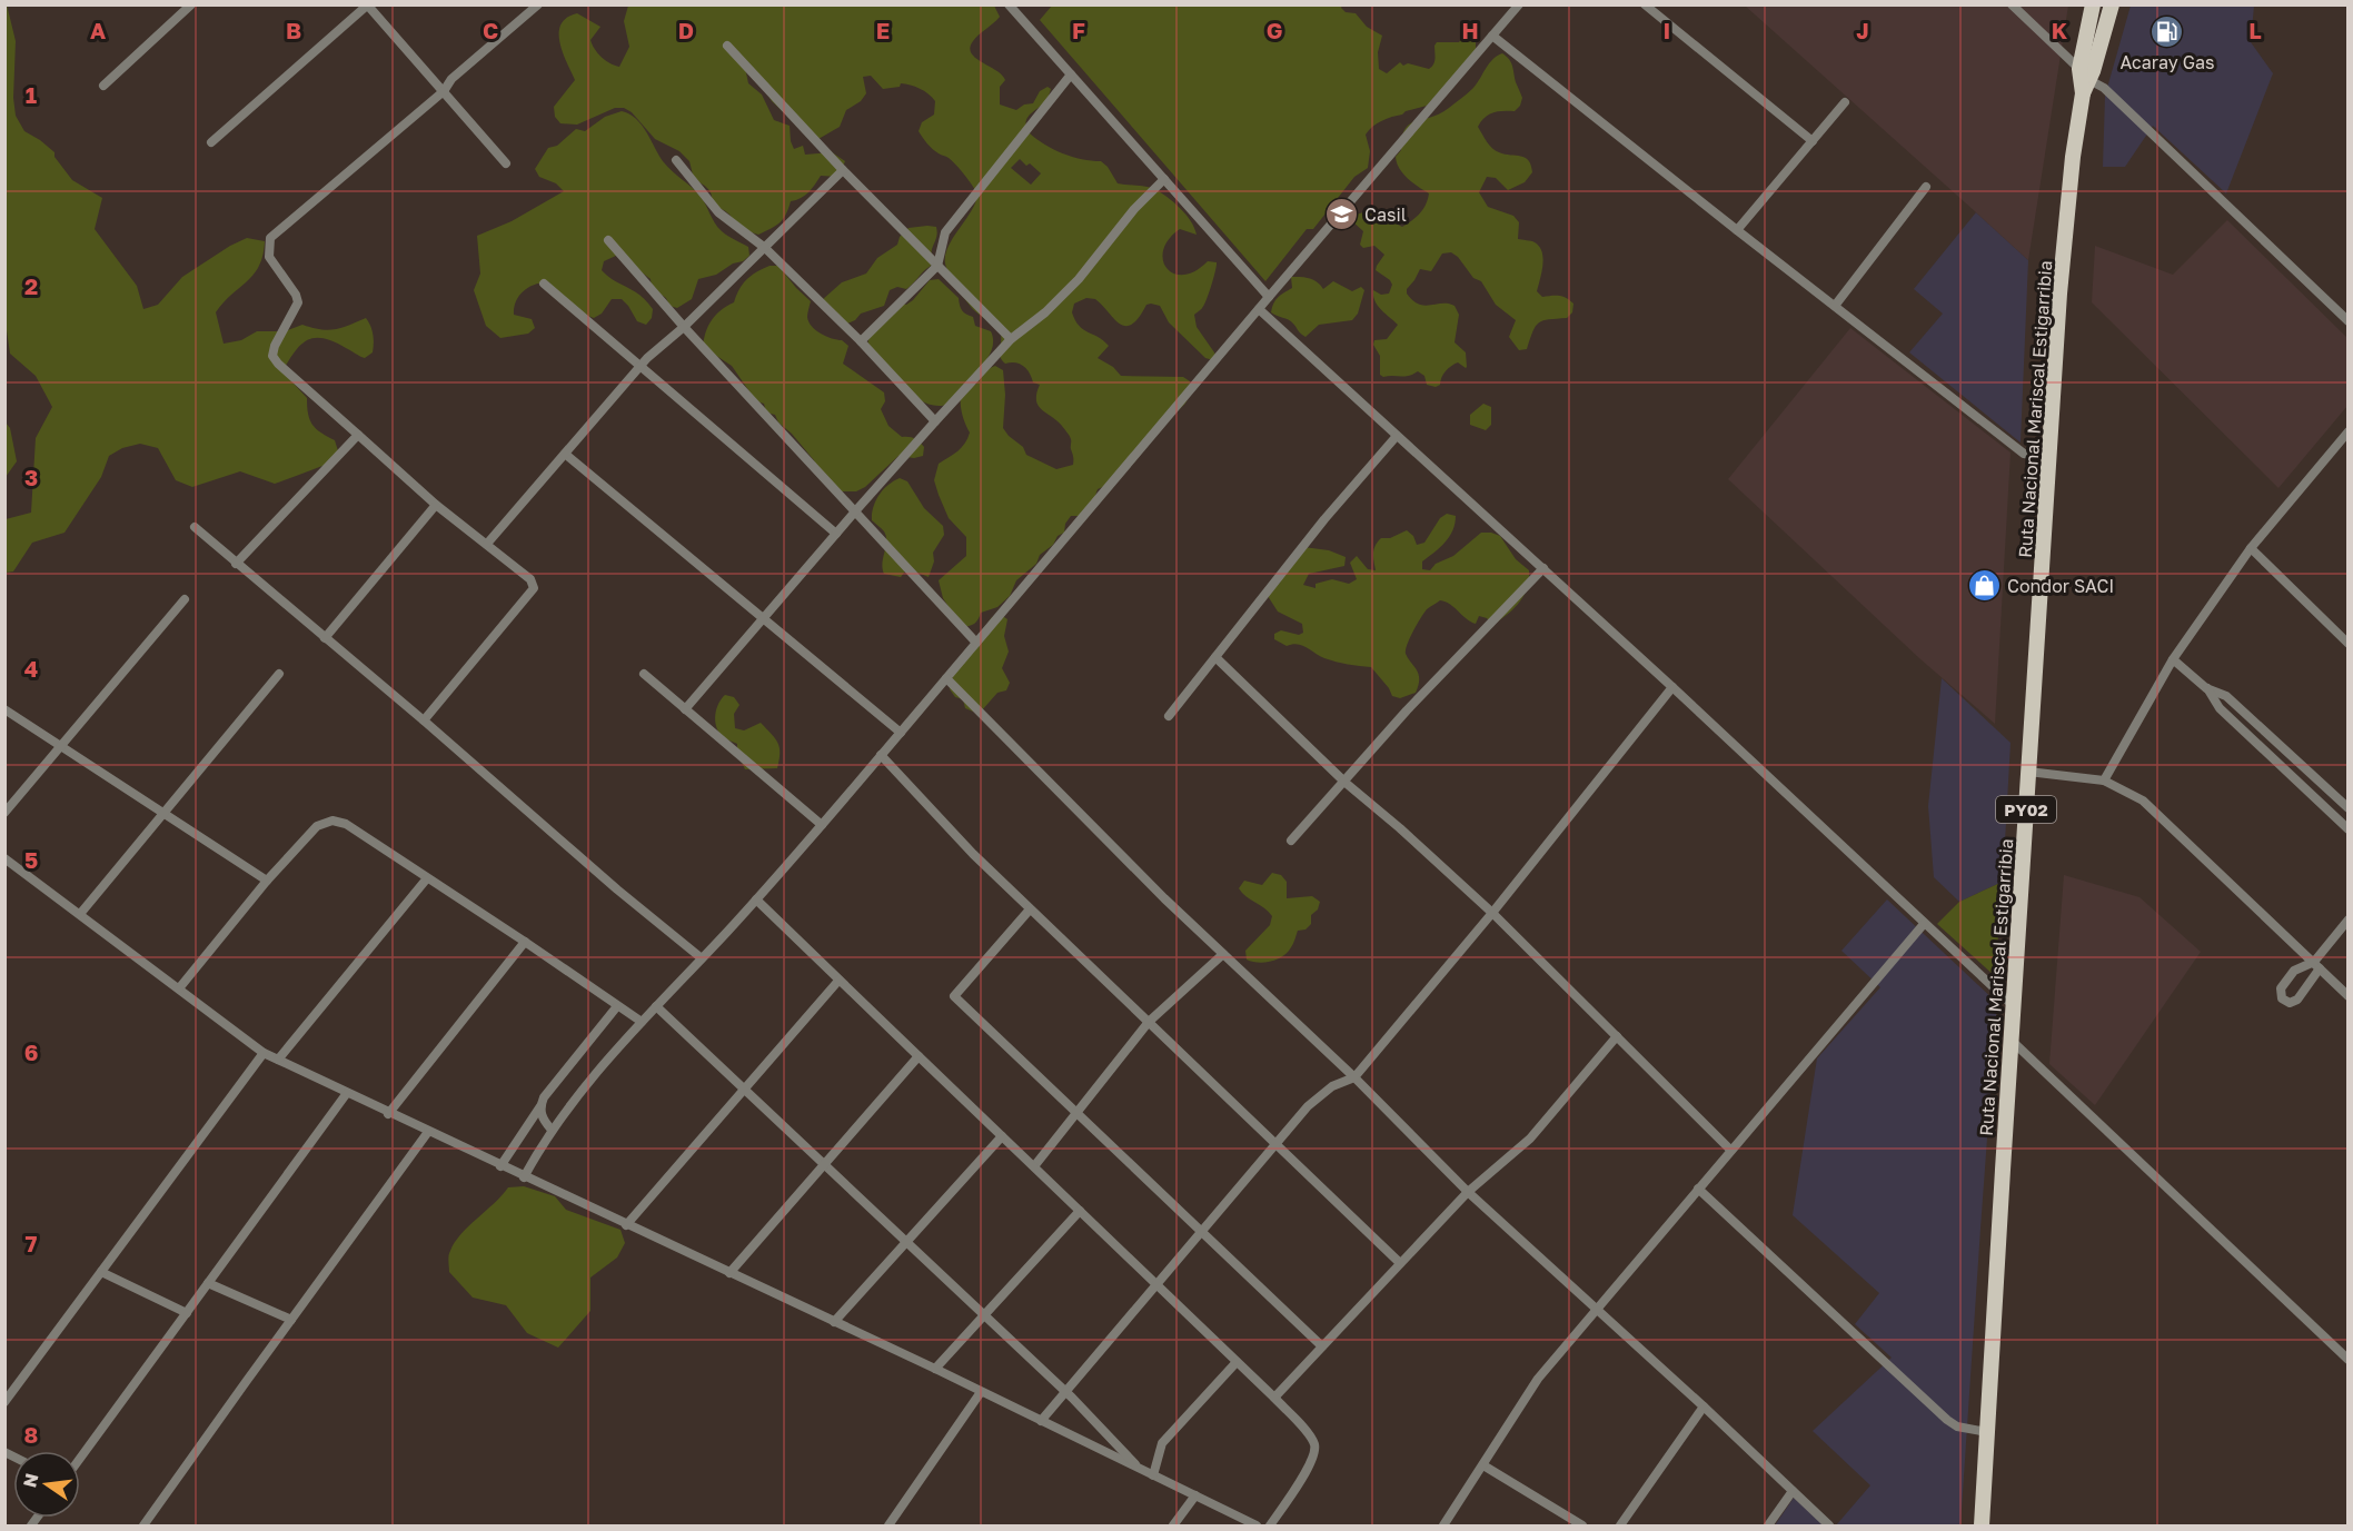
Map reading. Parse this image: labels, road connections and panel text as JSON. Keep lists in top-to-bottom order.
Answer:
{
  "streets": {
    "main road": ["Ruta Nacional Mariscal Estigarribia", "PY02"]
  },
  "places": {
    "fuel station": ["Acaray Gas"],
    "school or university": ["Casil"],
    "shop": ["Condor SACI"]
  },
  "north": "left",
  "grid": {
    "columns": [
      "A",
      "B",
      "C",
      "D",
      "E",
      "F",
      "G",
      "H",
      "I",
      "J",
      "K",
      "L"
    ],
    "rows": [
      "1",
      "2",
      "3",
      "4",
      "5",
      "6",
      "7",
      "8"
    ]
  }
}
